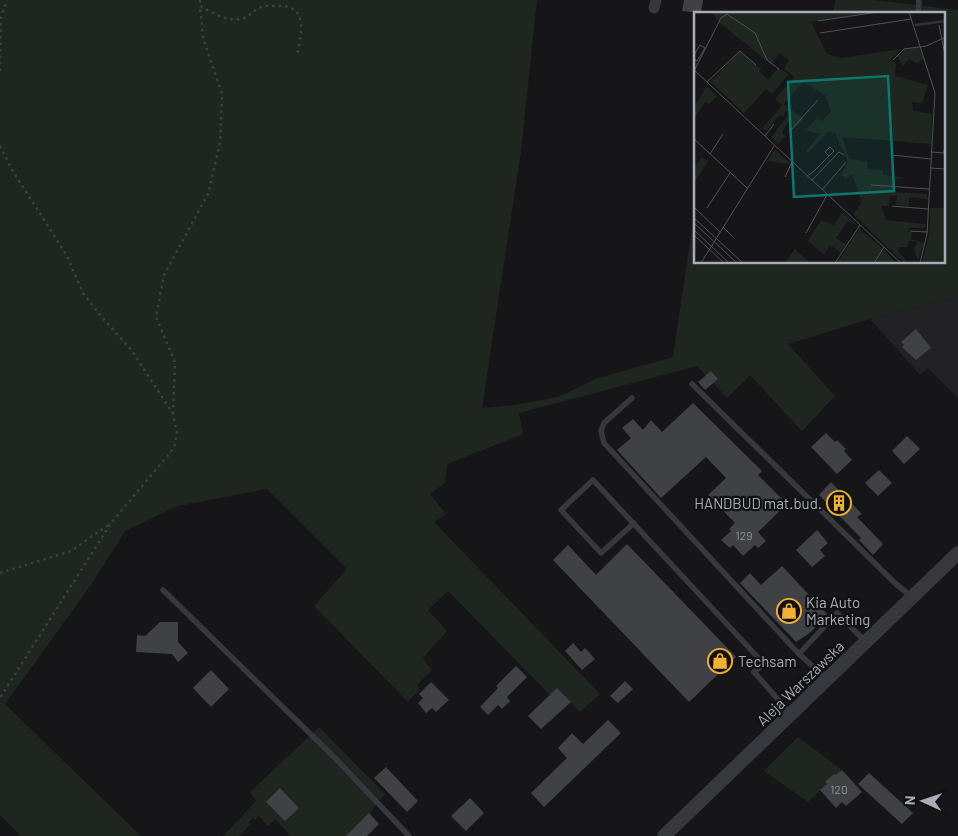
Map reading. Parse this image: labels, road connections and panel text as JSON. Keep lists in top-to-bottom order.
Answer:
{
  "streets": {
    "street": ["Aleja Warszawska"]
  },
  "places": {
    "building": ["HANDBUD mat.bud."],
    "shop": ["Kia Auto Marketing", "Techsam"]
  },
  "house_numbers": ["129", "120"],
  "north": "left"
}
